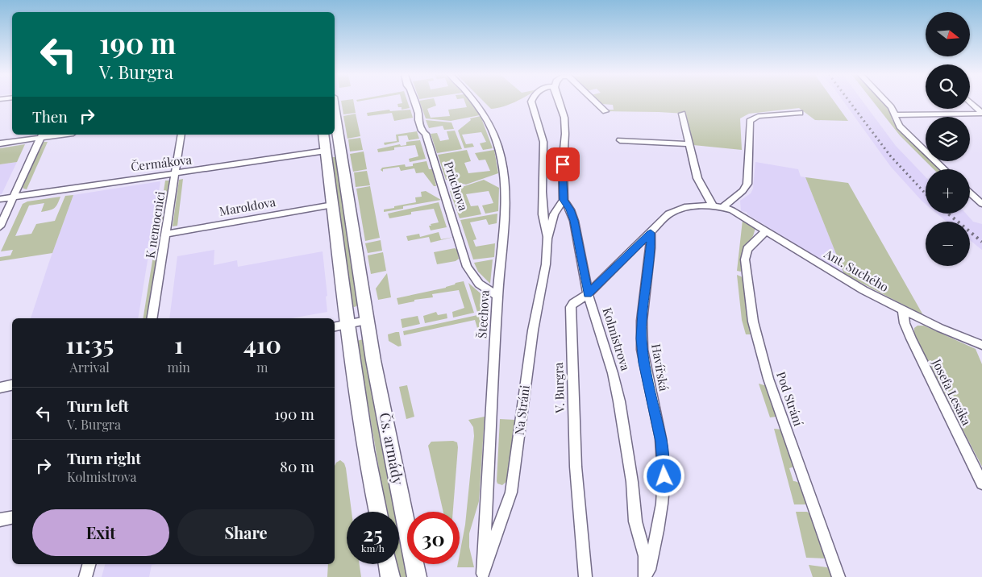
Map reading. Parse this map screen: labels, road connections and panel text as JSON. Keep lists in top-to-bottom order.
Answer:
{
  "streets": {
    "main road": ["Čs. armády"],
    "street": [
      "Čermákova",
      "Průchova",
      "Maroldova",
      "K nemocnici",
      "Ant. Suchého",
      "Štechova",
      "Kolmistrova",
      "Havířská",
      "V. Burgra",
      "Josefa Lesáka",
      "Pod Strání",
      "Na Stráni"
    ]
  },
  "crossings": [
    ["Čermákova", "K nemocnici"],
    ["Čermákova", "Čs. armády"],
    ["Průchova", "Štechova"],
    ["Maroldova", "K nemocnici"],
    ["Maroldova", "Čs. armády"],
    ["Ant. Suchého", "Josefa Lesáka"],
    ["Ant. Suchého", "Pod Strání"],
    ["Štechova", "Na Stráni"],
    ["Kolmistrova", "Havířská"],
    ["Kolmistrova", "V. Burgra"],
    ["Kolmistrova", "Na Stráni"],
    ["Havířská", "V. Burgra"]
  ],
  "north": "right",
  "page": {
    "map_buttons": ["+", "−"],
    "turn": ["190 m", "V. Burgra"],
    "then": "Then",
    "eta": [
      "11:35",
      "Arrival",
      "1",
      "min",
      "410",
      "m"
    ],
    "list": [
      {
        "name": "Turn left",
        "note": "V. Burgra",
        "value": "190 m"
      },
      {
        "name": "Turn right",
        "note": "Kolmistrova",
        "value": "80 m"
      }
    ],
    "buttons": ["Exit", "Share"],
    "speed": "25 km/h",
    "limit": "30"
  }
}
